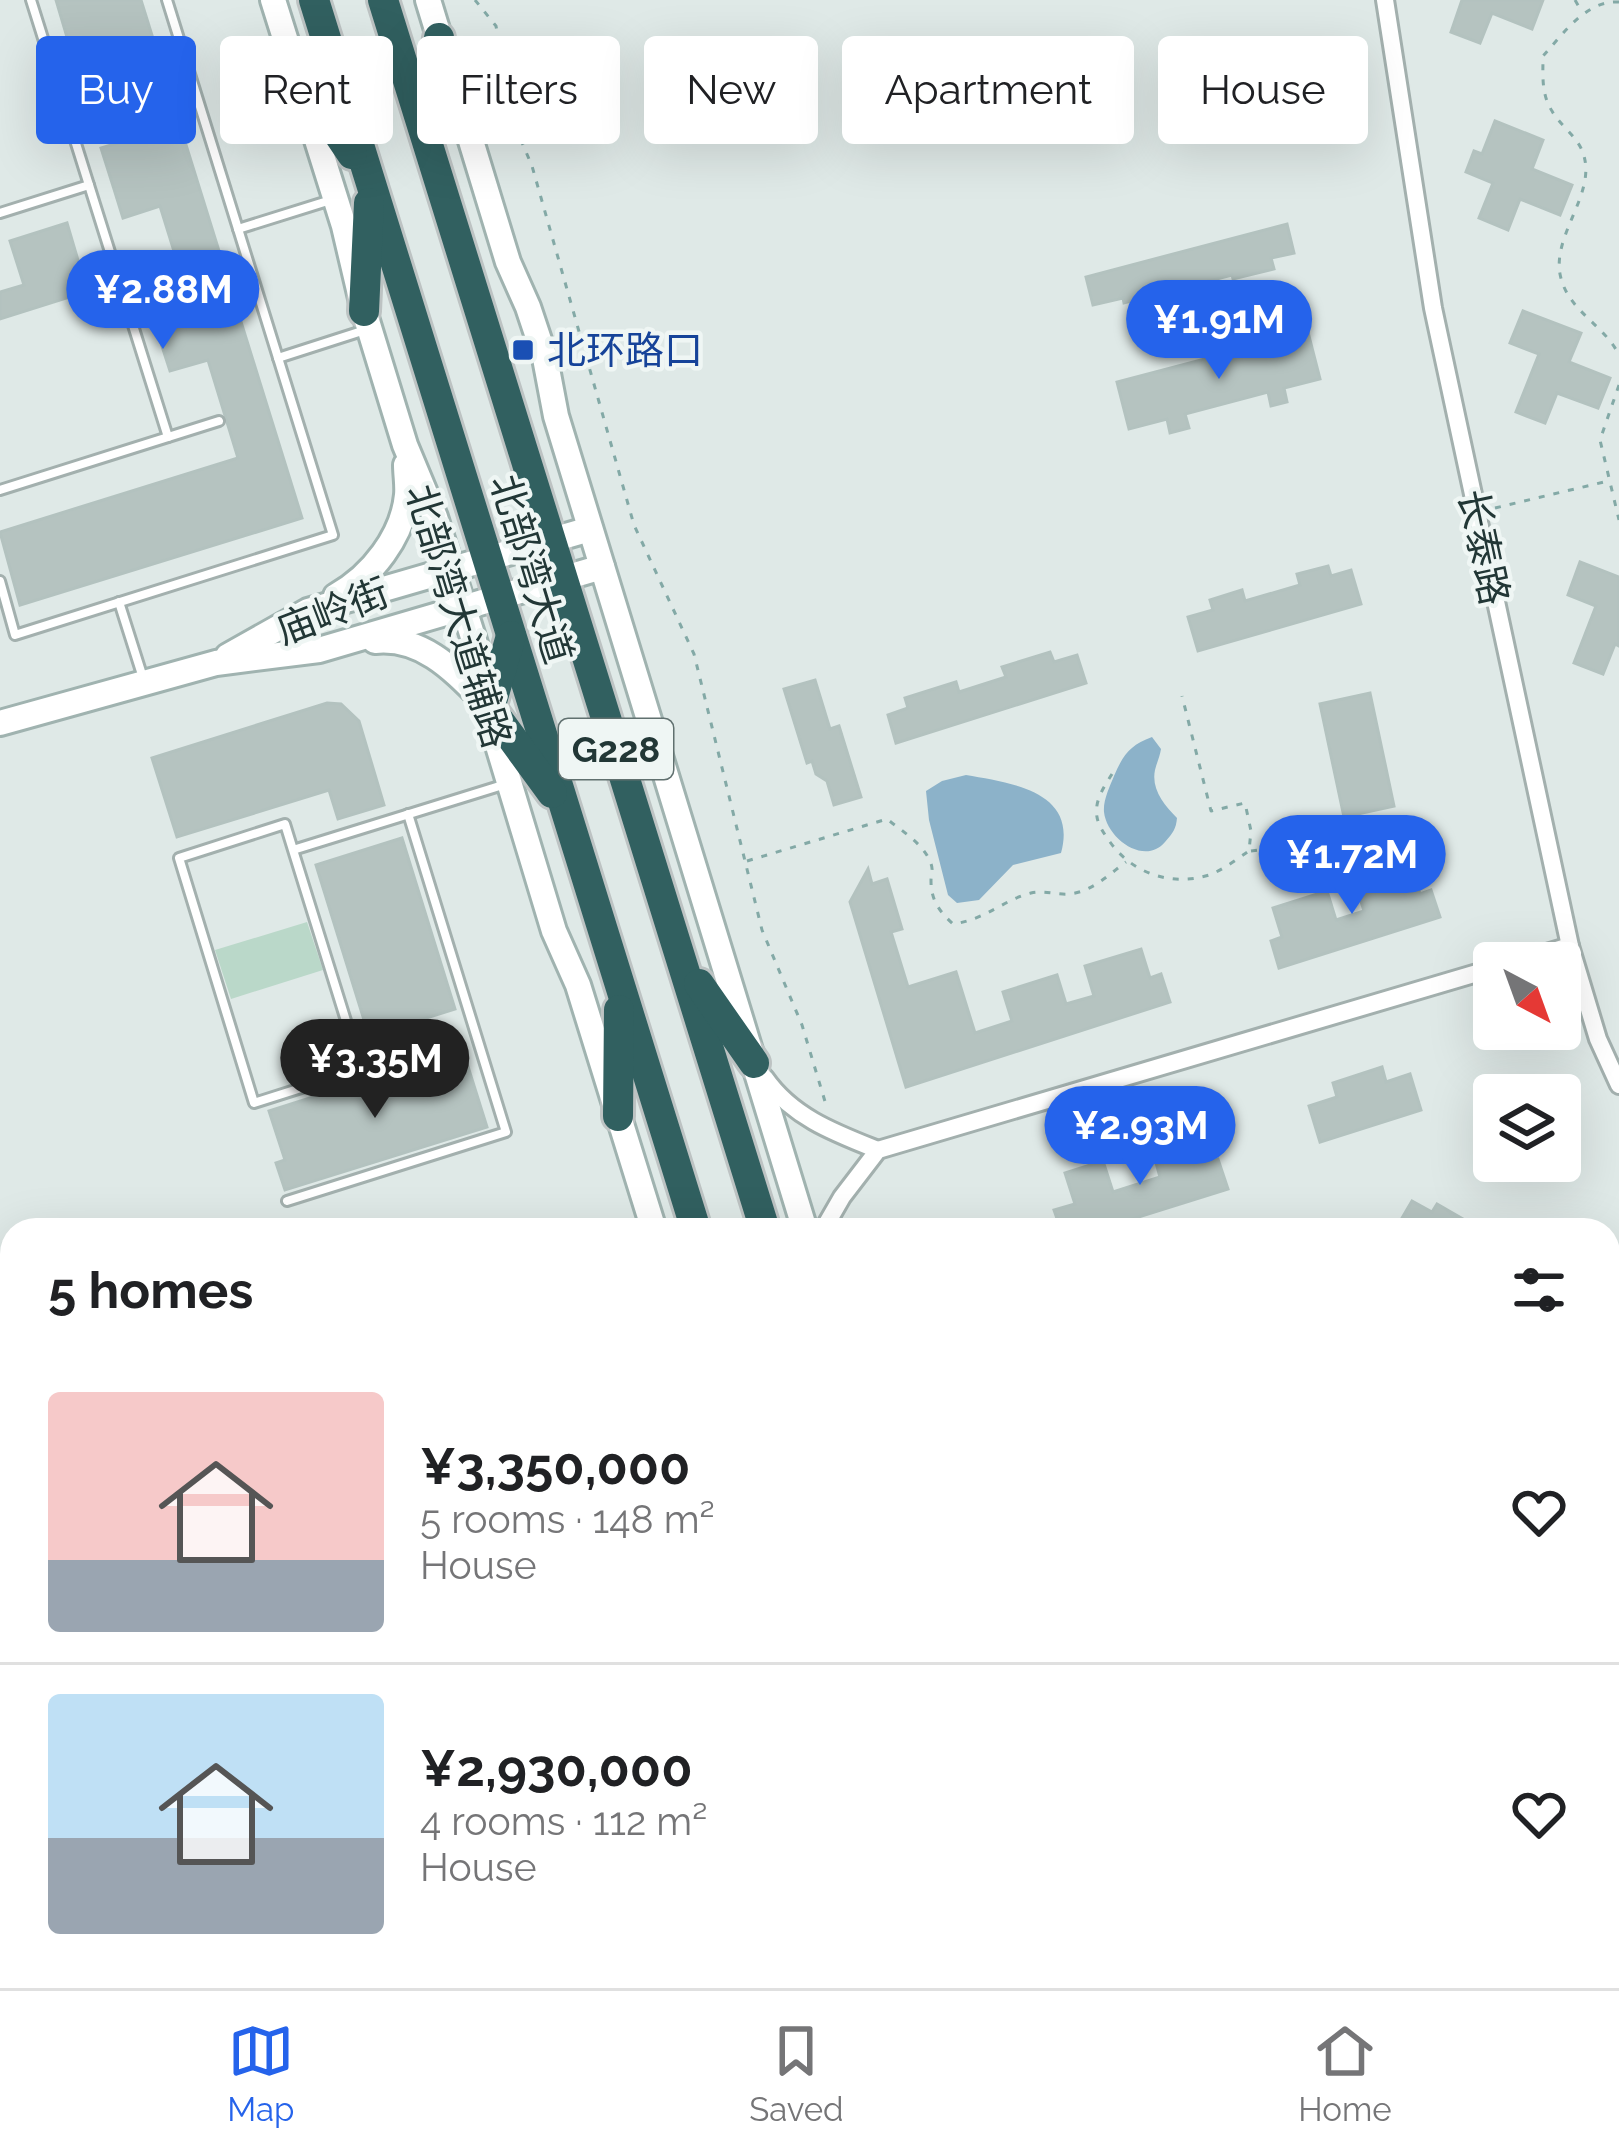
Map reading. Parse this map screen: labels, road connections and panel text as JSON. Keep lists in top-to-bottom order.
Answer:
{
  "streets": {
    "highway": ["北部湾大道", "G228"],
    "main road": ["庙岭街", "北部湾大道辅路"],
    "street": ["长泰路"]
  },
  "crossings": [
    ["北部湾大道", "庙岭街"],
    ["庙岭街", "北部湾大道辅路"]
  ],
  "places": {
    "transit": ["北环路口"]
  },
  "north": "bottom right",
  "page": {
    "chip": [
      "Buy",
      "Rent",
      "Filters",
      "New",
      "Apartment",
      "House"
    ],
    "price": [
      "¥2.88M",
      "¥1.91M",
      "¥1.72M",
      "¥3.35M",
      "¥2.93M"
    ],
    "heading": "5 homes",
    "list": [
      {
        "name": "¥3,350,000",
        "note": "5 rooms · 148 m² · House"
      },
      {
        "name": "¥2,930,000",
        "note": "4 rooms · 112 m² · House"
      }
    ],
    "tabs": ["Map", "Saved", "Home"]
  }
}
